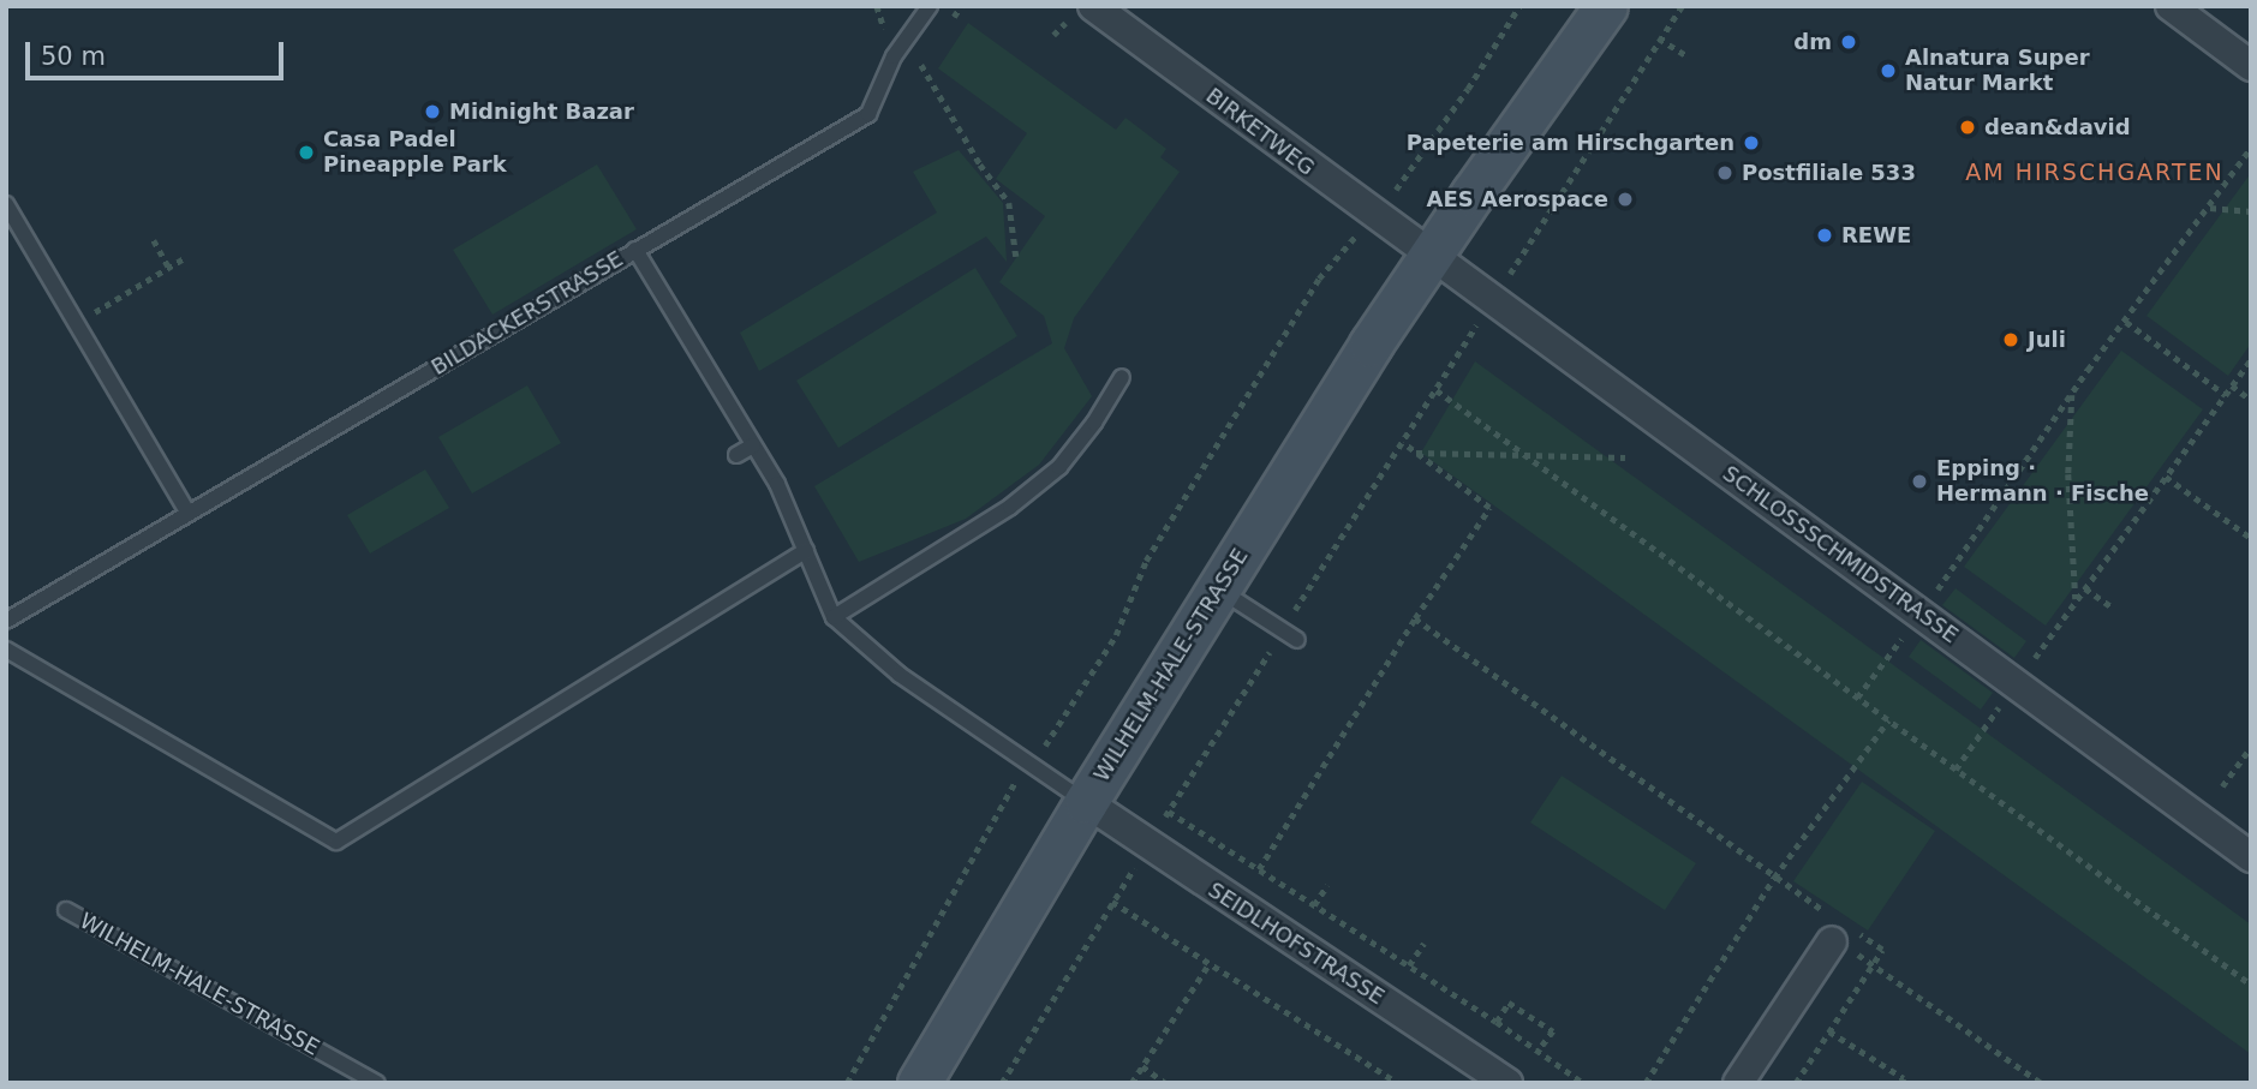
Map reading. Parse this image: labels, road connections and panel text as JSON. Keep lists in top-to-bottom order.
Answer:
{
  "streets": {
    "main road": ["WILHELM-HALE-STRASSE"],
    "street": ["BIRKETWEG", "SCHLOSSSCHMIDSTRASSE", "SEIDLHOFSTRASSE"],
    "lane": ["BILDACKERSTRASSE"]
  },
  "crossings": [
    ["BIRKETWEG", "SCHLOSSSCHMIDSTRASSE"],
    ["BIRKETWEG", "WILHELM-HALE-STRASSE"],
    ["BILDACKERSTRASSE", "WILHELM-HALE-STRASSE"],
    ["BILDACKERSTRASSE", "SEIDLHOFSTRASSE"],
    ["SCHLOSSSCHMIDSTRASSE", "WILHELM-HALE-STRASSE"],
    ["WILHELM-HALE-STRASSE", "SEIDLHOFSTRASSE"]
  ],
  "districts": ["AM HIRSCHGARTEN"],
  "places": [
    "dm",
    "Alnatura Super Natur Markt",
    "Midnight Bazar",
    "dean&david",
    "Papeterie am Hirschgarten",
    "Casa Padel Pineapple Park",
    "Postfiliale 533",
    "AES Aerospace",
    "REWE",
    "Juli",
    "Epping · Hermann · Fische"
  ],
  "scale_bar": "50 m"
}
